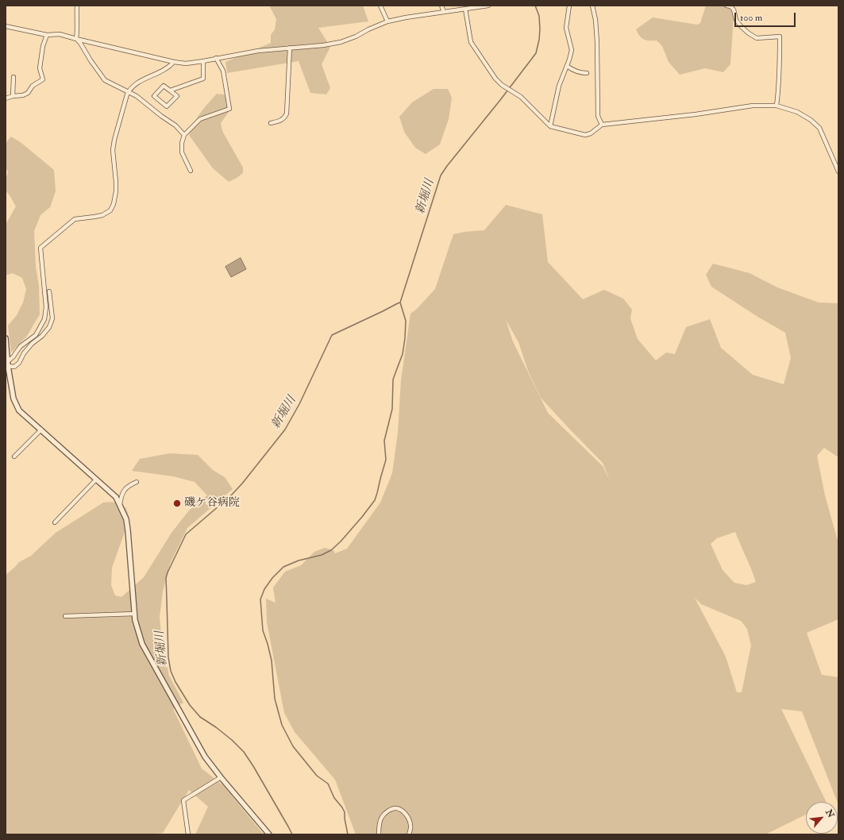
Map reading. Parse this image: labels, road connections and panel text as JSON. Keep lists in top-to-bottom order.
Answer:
{
  "water": ["新堀川"],
  "places": ["磯ケ谷病院"],
  "scale_bar": "100 m",
  "north": "top right"
}
